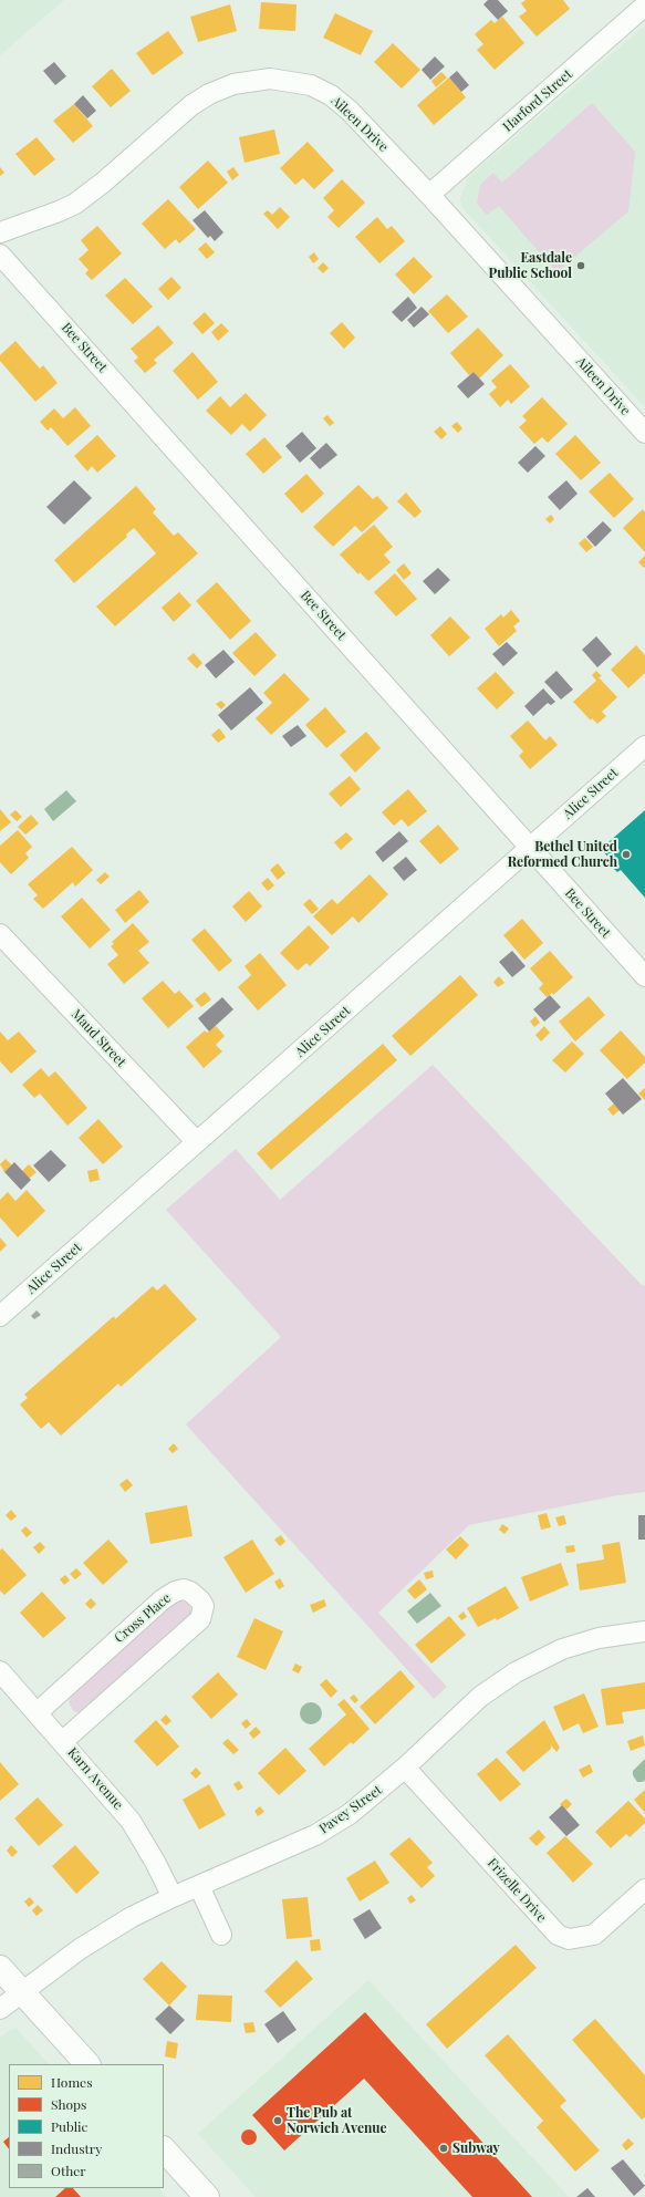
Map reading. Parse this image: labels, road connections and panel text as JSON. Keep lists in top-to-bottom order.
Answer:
{
  "streets": {
    "street": [
      "Harford Street",
      "Aileen Drive",
      "Bee Street",
      "Alice Street",
      "Maud Street",
      "Cross Place",
      "Karn Avenue",
      "Pavey Street",
      "Frizelle Drive"
    ]
  },
  "crossings": [
    ["Harford Street", "Aileen Drive"],
    ["Bee Street", "Alice Street"],
    ["Alice Street", "Maud Street"],
    ["Cross Place", "Karn Avenue"],
    ["Karn Avenue", "Pavey Street"],
    ["Pavey Street", "Frizelle Drive"]
  ],
  "places": [
    "Eastdale Public School",
    "Bethel United Reformed Church",
    "The Pub at Norwich Avenue",
    "Subway"
  ],
  "legend": [
    "Homes",
    "Shops",
    "Public",
    "Industry",
    "Other"
  ]
}
